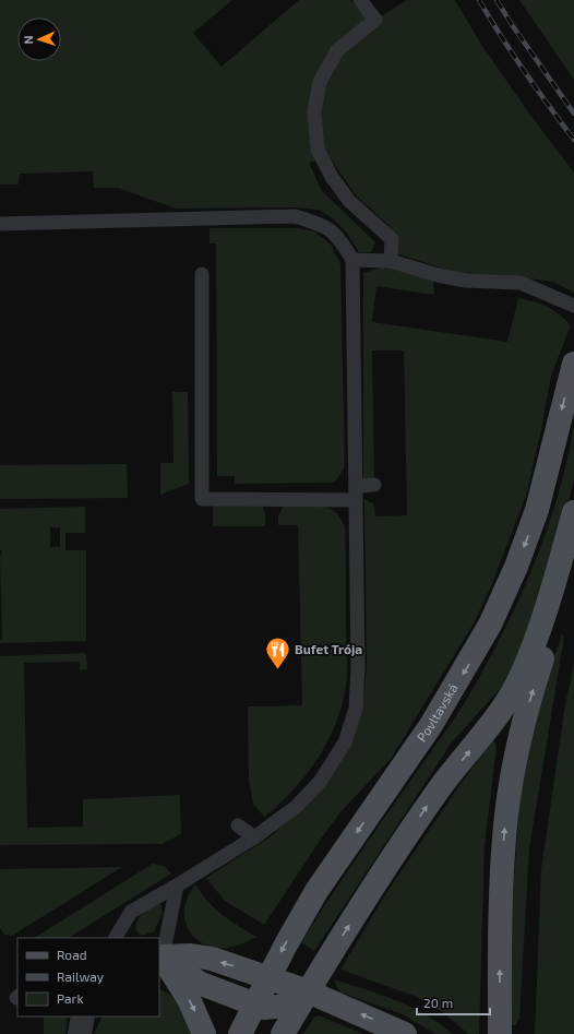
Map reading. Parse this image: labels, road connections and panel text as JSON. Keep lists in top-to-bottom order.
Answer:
{
  "streets": {
    "main road": ["Povltavská"]
  },
  "places": {
    "restaurant": ["Bufet Trója"]
  },
  "legend": ["Road", "Railway", "Park"],
  "scale_bar": "20 m",
  "north": "left"
}
